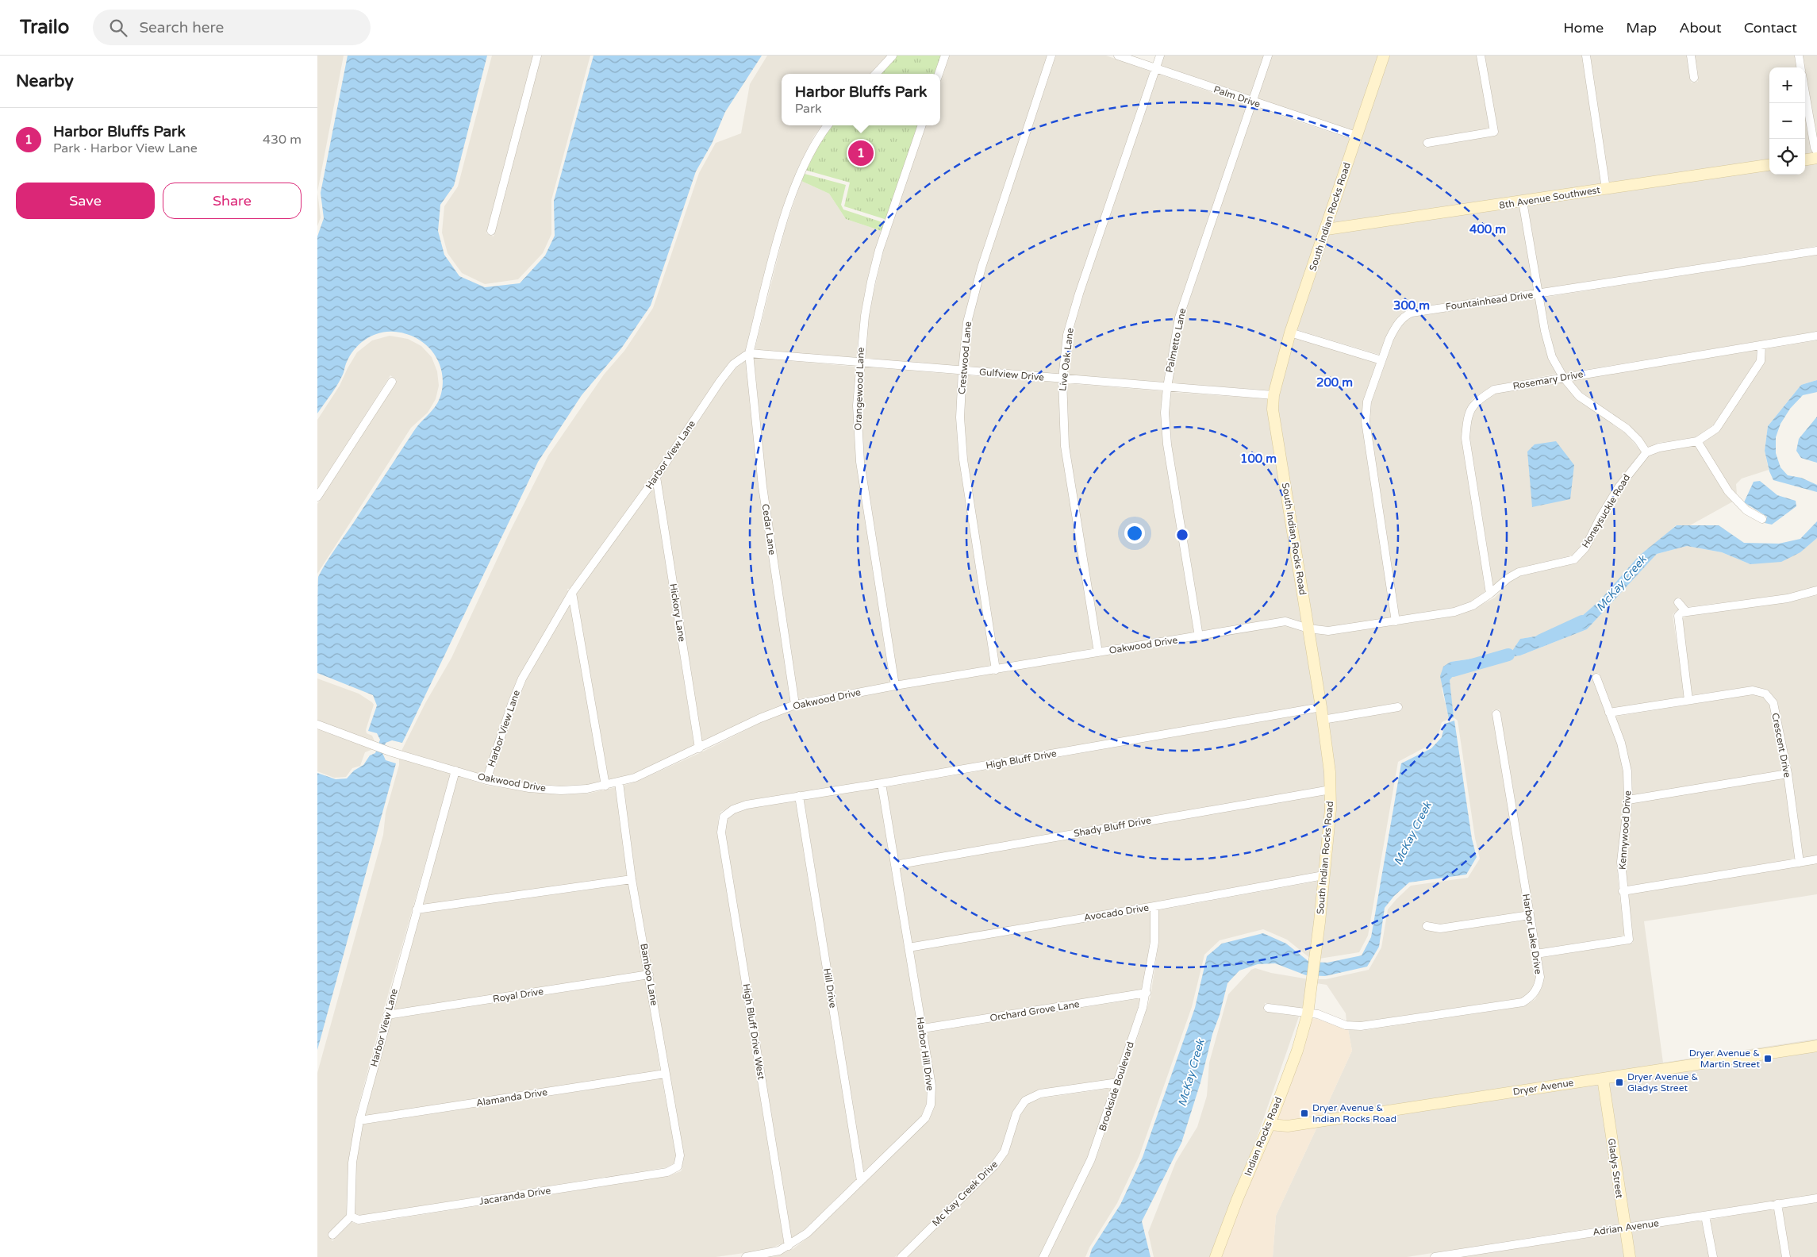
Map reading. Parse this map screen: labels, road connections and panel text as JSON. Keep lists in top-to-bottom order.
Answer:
{
  "streets": {
    "street": [
      "Palm Drive",
      "8th Avenue Southwest",
      "South Indian Rocks Road",
      "Fountainhead Drive",
      "Palmetto Lane",
      "Crestwood Lane",
      "Live Oak Lane",
      "Gulfview Drive",
      "Rosemary Drive",
      "Orangewood Lane",
      "Harbor View Lane",
      "Honeysuckle Road",
      "Cedar Lane",
      "Hickory Lane",
      "Oakwood Drive",
      "Crescent Drive",
      "High Bluff Drive",
      "Shady Bluff Drive",
      "Kennywood Drive",
      "Avocado Drive",
      "Harbor Lake Drive",
      "Bamboo Lane",
      "Hill Drive",
      "Royal Drive",
      "Orchard Grove Lane",
      "High Bluff Drive West",
      "Harbor Hill Drive",
      "Brookside Boulevard",
      "Dryer Avenue",
      "Alamanda Drive",
      "Indian Rocks Road",
      "Gladys Street",
      "Mc Kay Creek Drive",
      "Jacaranda Drive",
      "Adrian Avenue"
    ]
  },
  "crossings": [
    ["Palm Drive", "South Indian Rocks Road"],
    ["Palm Drive", "Palmetto Lane"],
    ["Palm Drive", "Live Oak Lane"],
    ["8th Avenue Southwest", "South Indian Rocks Road"],
    ["South Indian Rocks Road", "Gulfview Drive"],
    ["South Indian Rocks Road", "Honeysuckle Road"],
    ["South Indian Rocks Road", "Oakwood Drive"],
    ["South Indian Rocks Road", "High Bluff Drive"],
    ["South Indian Rocks Road", "Shady Bluff Drive"],
    ["South Indian Rocks Road", "Avocado Drive"],
    ["South Indian Rocks Road", "Harbor Lake Drive"],
    ["South Indian Rocks Road", "Indian Rocks Road"],
    ["Fountainhead Drive", "Honeysuckle Road"],
    ["Palmetto Lane", "Gulfview Drive"],
    ["Palmetto Lane", "Oakwood Drive"],
    ["Crestwood Lane", "Gulfview Drive"],
    ["Crestwood Lane", "Oakwood Drive"],
    ["Live Oak Lane", "Gulfview Drive"],
    ["Live Oak Lane", "Oakwood Drive"],
    ["Gulfview Drive", "Orangewood Lane"],
    ["Gulfview Drive", "Harbor View Lane"],
    ["Gulfview Drive", "Cedar Lane"],
    ["Rosemary Drive", "Honeysuckle Road"],
    ["Orangewood Lane", "Oakwood Drive"],
    ["Harbor View Lane", "Cedar Lane"],
    ["Harbor View Lane", "Hickory Lane"],
    ["Harbor View Lane", "Oakwood Drive"],
    ["Harbor View Lane", "Royal Drive"],
    ["Harbor View Lane", "Alamanda Drive"],
    ["Harbor View Lane", "Jacaranda Drive"],
    ["Honeysuckle Road", "Oakwood Drive"],
    ["Cedar Lane", "Oakwood Drive"],
    ["Hickory Lane", "Oakwood Drive"],
    ["Oakwood Drive", "Bamboo Lane"],
    ["Crescent Drive", "Kennywood Drive"],
    ["High Bluff Drive", "Hill Drive"],
    ["High Bluff Drive", "High Bluff Drive West"],
    ["High Bluff Drive", "Harbor Hill Drive"],
    ["Shady Bluff Drive", "Harbor Hill Drive"],
    ["Kennywood Drive", "Harbor Lake Drive"],
    ["Avocado Drive", "Harbor Hill Drive"],
    ["Avocado Drive", "Brookside Boulevard"],
    ["Harbor Lake Drive", "Indian Rocks Road"],
    ["Bamboo Lane", "Royal Drive"],
    ["Bamboo Lane", "Alamanda Drive"],
    ["Bamboo Lane", "Jacaranda Drive"],
    ["Hill Drive", "Harbor Hill Drive"],
    ["Orchard Grove Lane", "Harbor Hill Drive"],
    ["Orchard Grove Lane", "Brookside Boulevard"],
    ["High Bluff Drive West", "Harbor Hill Drive"],
    ["Brookside Boulevard", "Mc Kay Creek Drive"],
    ["Dryer Avenue", "Indian Rocks Road"],
    ["Dryer Avenue", "Gladys Street"],
    ["Gladys Street", "Adrian Avenue"]
  ],
  "water": ["McKay Creek"],
  "places": {
    "transit": ["Dryer Avenue & Martin Street", "Dryer Avenue & Gladys Street", "Dryer Avenue & Indian Rocks Road"]
  },
  "page": {
    "header": "Trailo",
    "search": "Search here",
    "nav": [
      "Home",
      "Map",
      "About",
      "Contact"
    ],
    "heading": "Nearby",
    "map_buttons": ["+", "−"],
    "popup": ["Harbor Bluffs Park", "Park"],
    "list": [
      {
        "mark": "1",
        "name": "Harbor Bluffs Park",
        "note": "Park · Harbor View Lane",
        "value": "430 m"
      }
    ],
    "pins": "1",
    "buttons": ["Save", "Share"]
  },
  "rings": [
    "400 m",
    "300 m",
    "200 m",
    "100 m"
  ]
}
